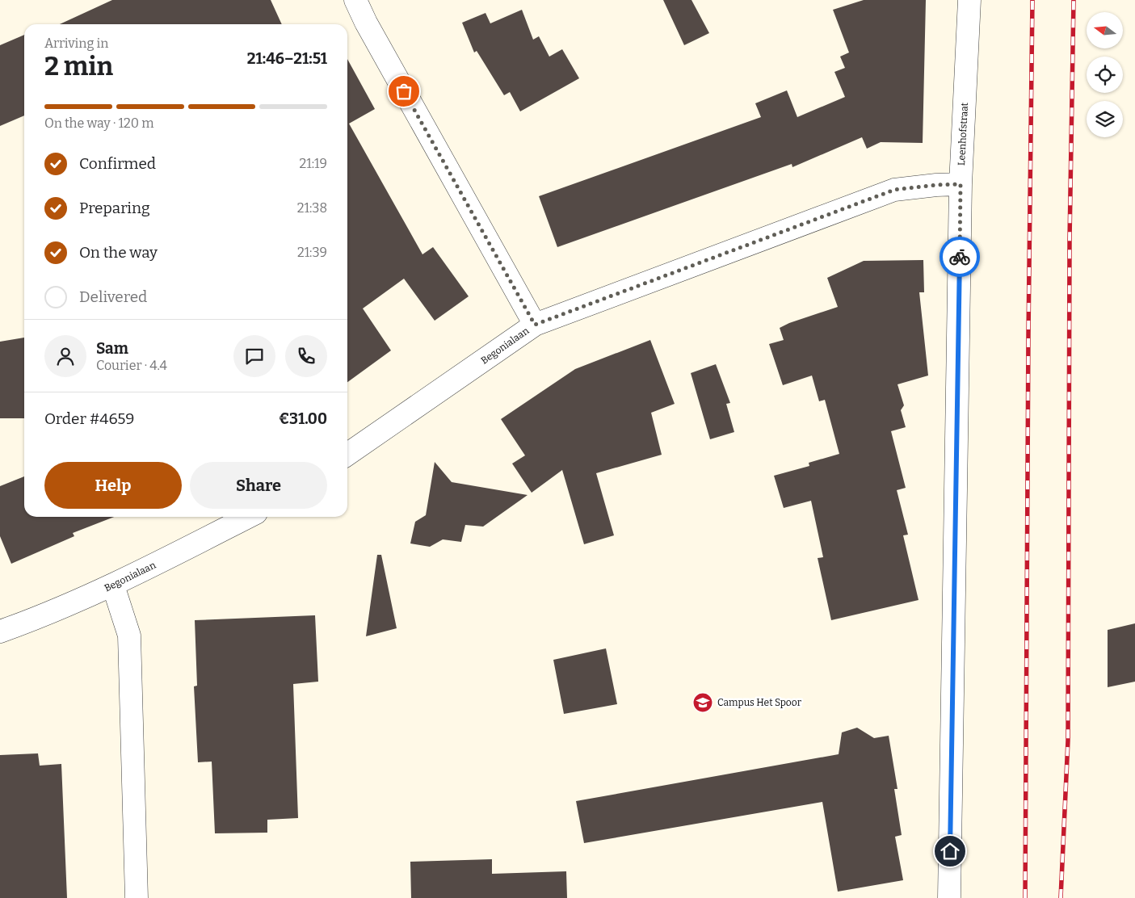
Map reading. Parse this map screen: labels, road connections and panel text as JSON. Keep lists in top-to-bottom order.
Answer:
{
  "streets": {
    "street": ["Leenhofstraat", "Begonialaan"]
  },
  "crossings": [
    ["Leenhofstraat", "Begonialaan"]
  ],
  "places": {
    "school or university": ["Campus Het Spoor"]
  },
  "north": "left",
  "page": {
    "heading": ["2 min", "Arriving in", "21:46–21:51"],
    "panel": [
      "Sam",
      "Courier · 4.4",
      "Order #4659",
      "€31.00"
    ],
    "bar": "On the way · 120 m",
    "list": [
      ["Confirmed", "21:19"],
      ["Preparing", "21:38"],
      ["On the way", "21:39"],
      "Delivered"
    ],
    "buttons": ["Help", "Share"]
  }
}
